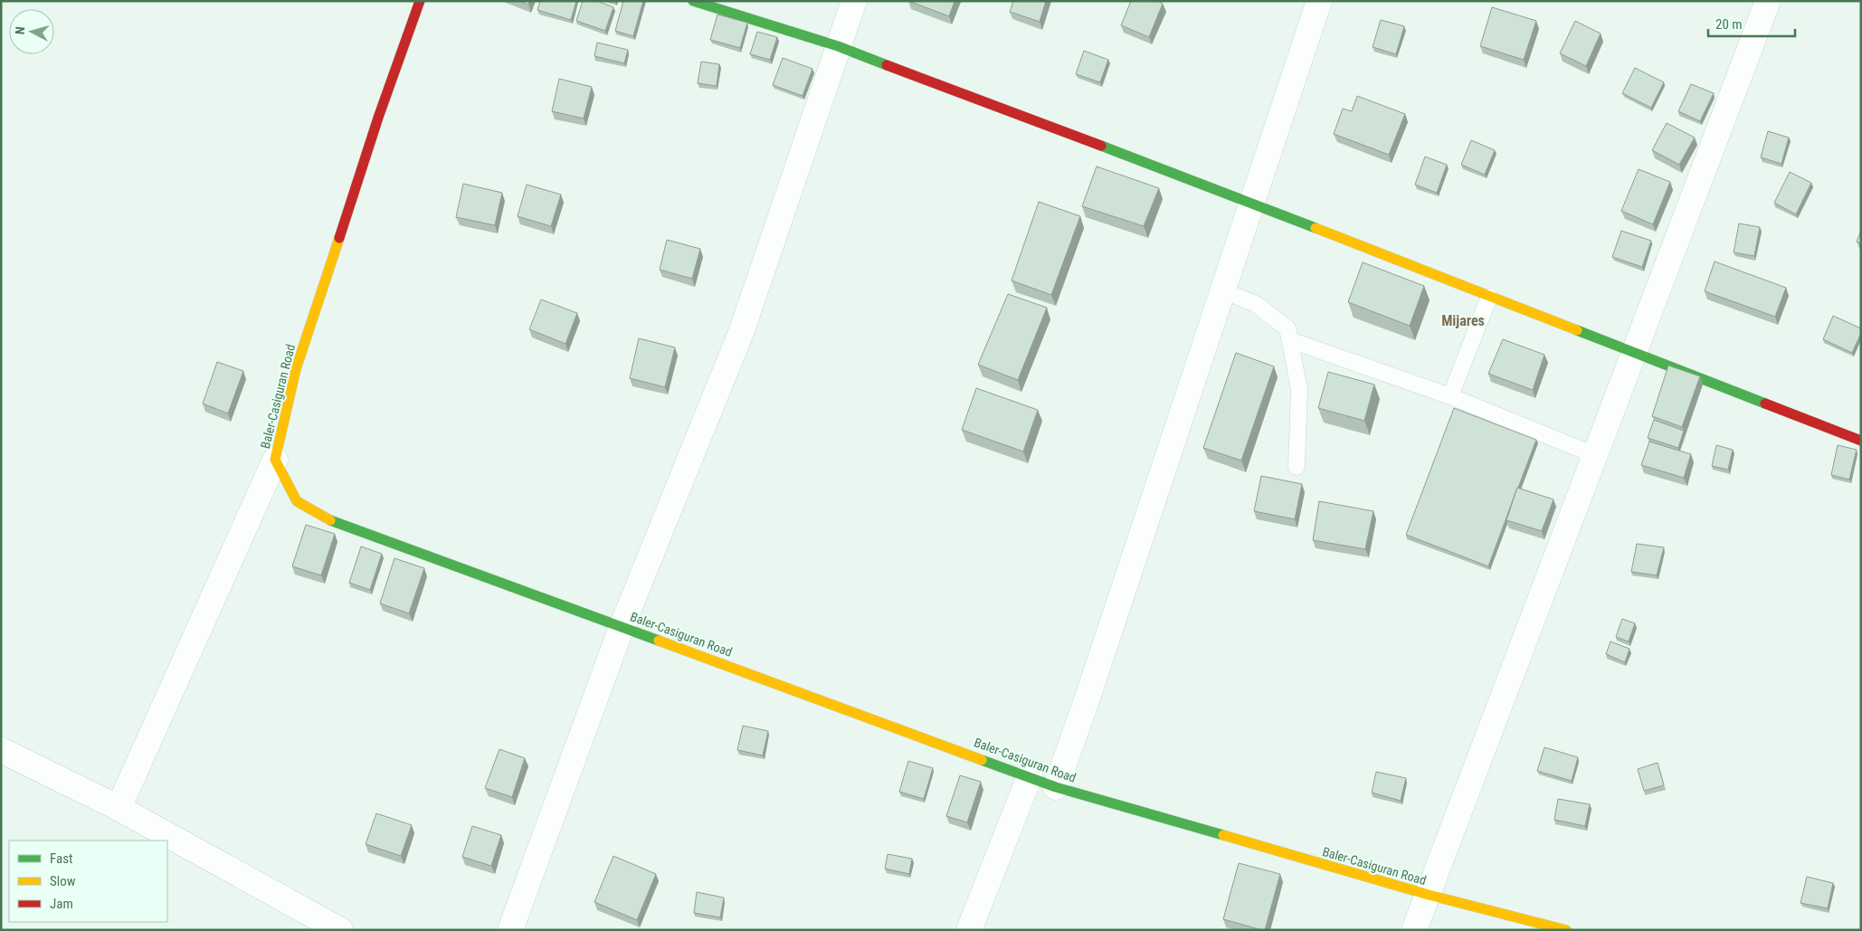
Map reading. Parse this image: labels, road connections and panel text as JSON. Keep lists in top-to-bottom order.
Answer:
{
  "streets": {
    "main road": ["Baler-Casiguran Road"]
  },
  "districts": ["Mijares"],
  "legend": ["Fast", "Slow", "Jam"],
  "scale_bar": "20 m",
  "north": "left"
}
